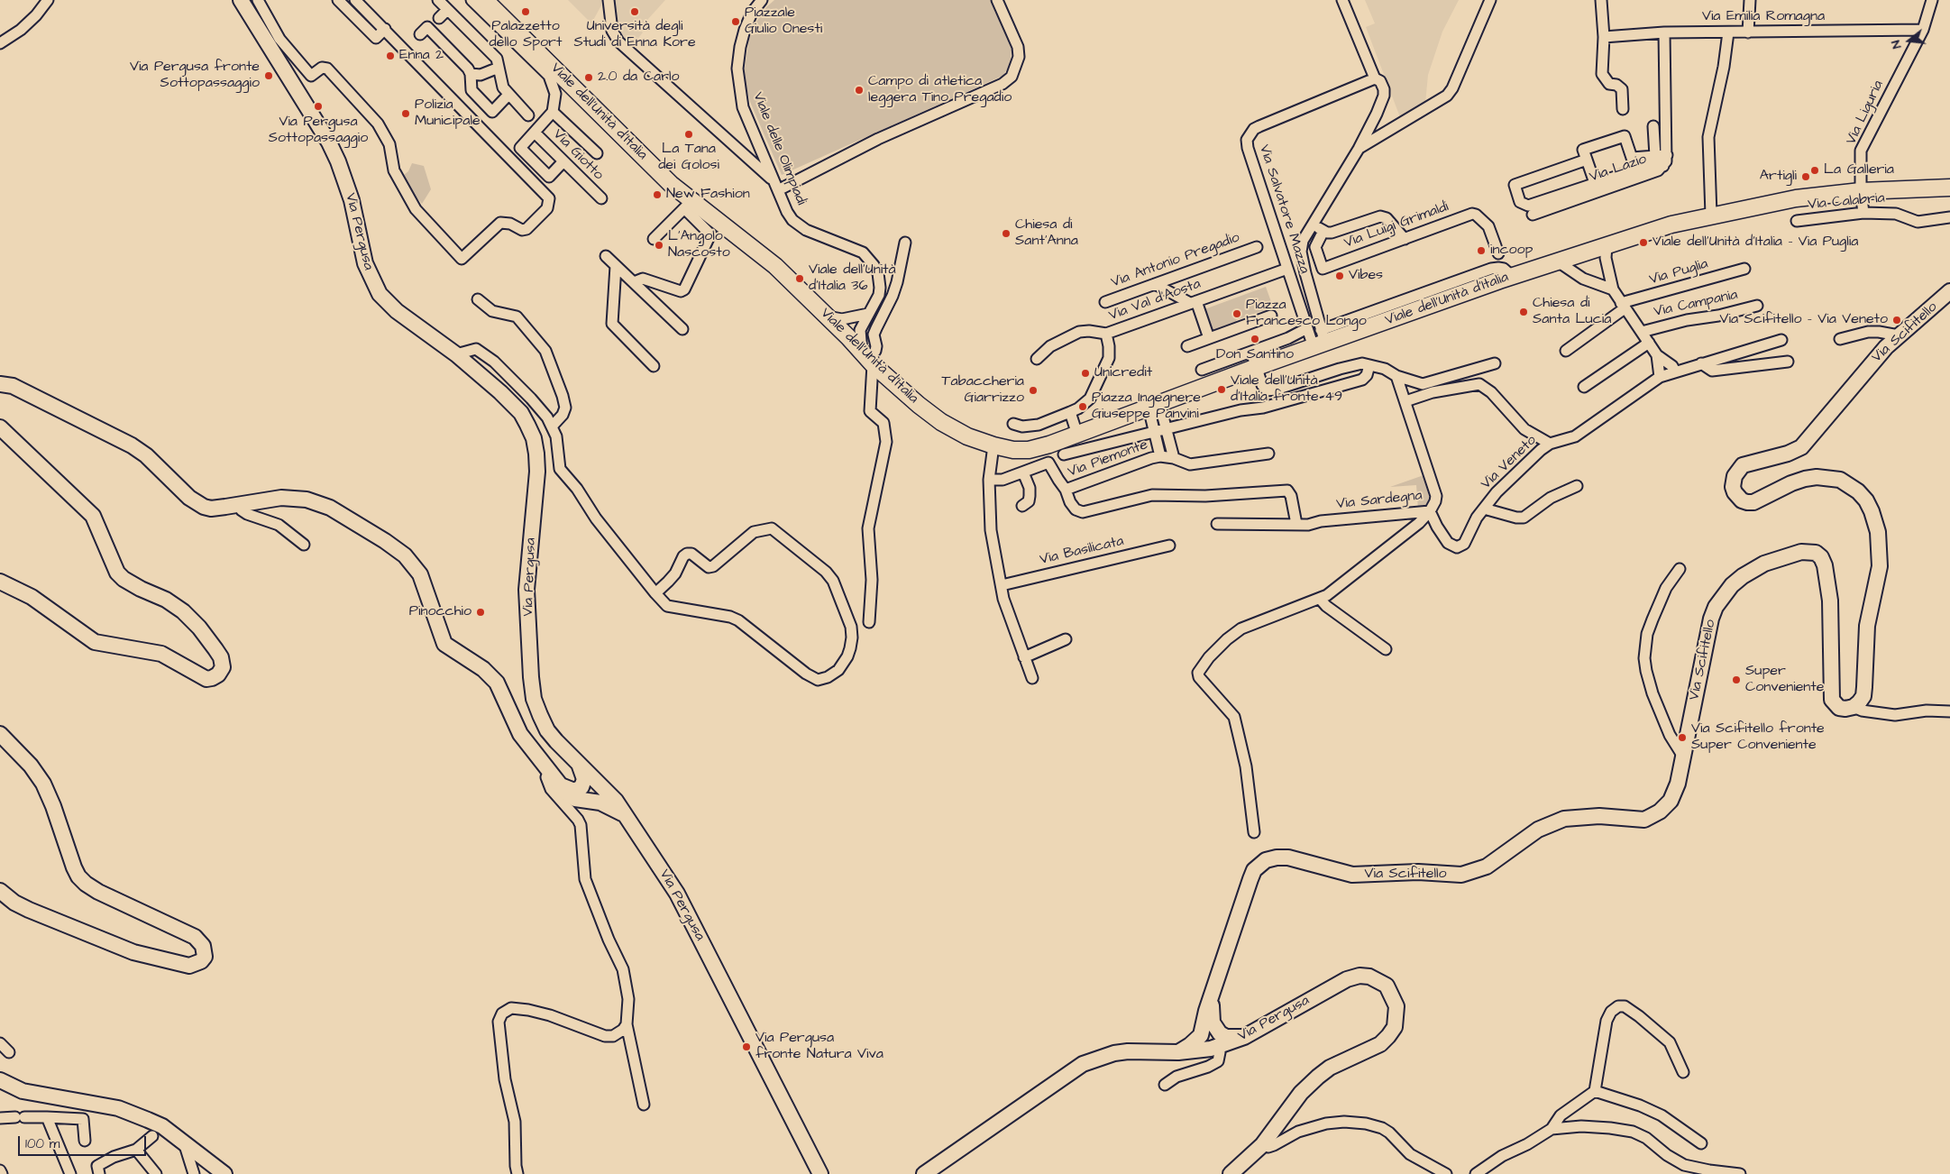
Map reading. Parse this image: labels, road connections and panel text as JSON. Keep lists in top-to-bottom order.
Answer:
{
  "streets": {
    "main road": ["Viale dell'Unità d'Italia", "Via Pergusa", "Via Scifitello"],
    "street": [
      "Via Emilia Romagna",
      "Via Liguria",
      "Viale delle Olimpiadi",
      "Via Giotto",
      "Via Lazio",
      "Via Calabria",
      "Via Salvatore Mazza",
      "Via Luigi Grimaldi",
      "Via Antonio Pregadio",
      "Via Puglia",
      "Via Val d'Aosta",
      "Via Campania",
      "Via Piemonte",
      "Via Veneto",
      "Via Sardegna",
      "Via Basilicata"
    ]
  },
  "crossings": [
    ["Via Emilia Romagna", "Via Liguria"],
    ["Via Emilia Romagna", "Via Lazio"],
    ["Viale dell'Unità d'Italia", "Via Liguria"],
    ["Viale dell'Unità d'Italia", "Viale delle Olimpiadi"],
    ["Viale dell'Unità d'Italia", "Via Salvatore Mazza"],
    ["Via Liguria", "Via Calabria"],
    ["Via Salvatore Mazza", "Via Val d'Aosta"],
    ["Via Piemonte", "Via Sardegna"],
    ["Via Veneto", "Via Sardegna"]
  ],
  "places": [
    "Palazzetto dello Sport",
    "Università degli Studi di Enna Kore",
    "Piazzale Giulio Onesti",
    "Enna 2",
    "Via Pergusa fronte Sottopassaggio",
    "2.0 da Carlo",
    "Campo di atletica leggera Tino Pregadio",
    "Via Pergusa Sottopassaggio",
    "Polizia Municipale",
    "La Tana dei Golosi",
    "La Galleria",
    "Artigli",
    "New Fashion",
    "Chiesa di Sant'Anna",
    "Viale dell'Unità d'Italia - Via Puglia",
    "L'Angolo Nascosto",
    "incoop",
    "Vibes",
    "Viale dell'Unità d'Italia 36",
    "Chiesa di Santa Lucia",
    "Piazza Francesco Longo",
    "Via Scifitello - Via Veneto",
    "Don Santino",
    "Unicredit",
    "Viale dell'Unità d'Italia fronte 49",
    "Tabaccheria Giarrizzo",
    "Piazza Ingegnere Giuseppe Panvini",
    "Pinocchio",
    "Super Conveniente",
    "Via Scifitello fronte Super Conveniente",
    "Via Pergusa fronte Natura Viva"
  ],
  "scale_bar": "100 m",
  "north": "left"
}
